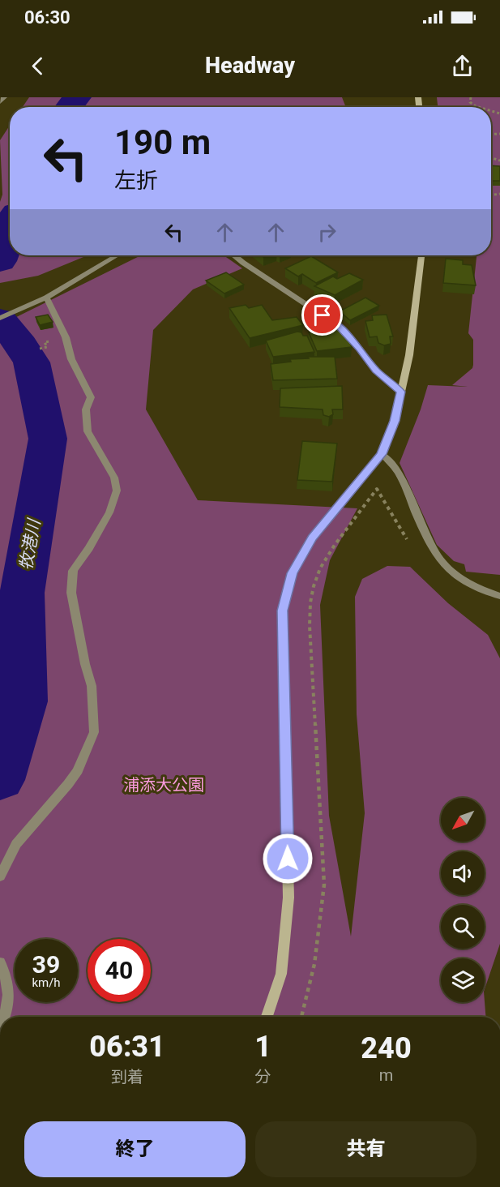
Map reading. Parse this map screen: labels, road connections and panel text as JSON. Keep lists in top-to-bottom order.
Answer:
{
  "water": ["牧港川"],
  "parks": ["浦添大公園"],
  "north": "bottom left",
  "page": {
    "status": "06:30",
    "header": "Headway",
    "turn": ["190 m", "左折"],
    "speed": "39 km/h",
    "limit": "40",
    "eta": [
      "06:31",
      "到着",
      "1",
      "分",
      "240",
      "m"
    ],
    "buttons": ["終了", "共有"]
  }
}
